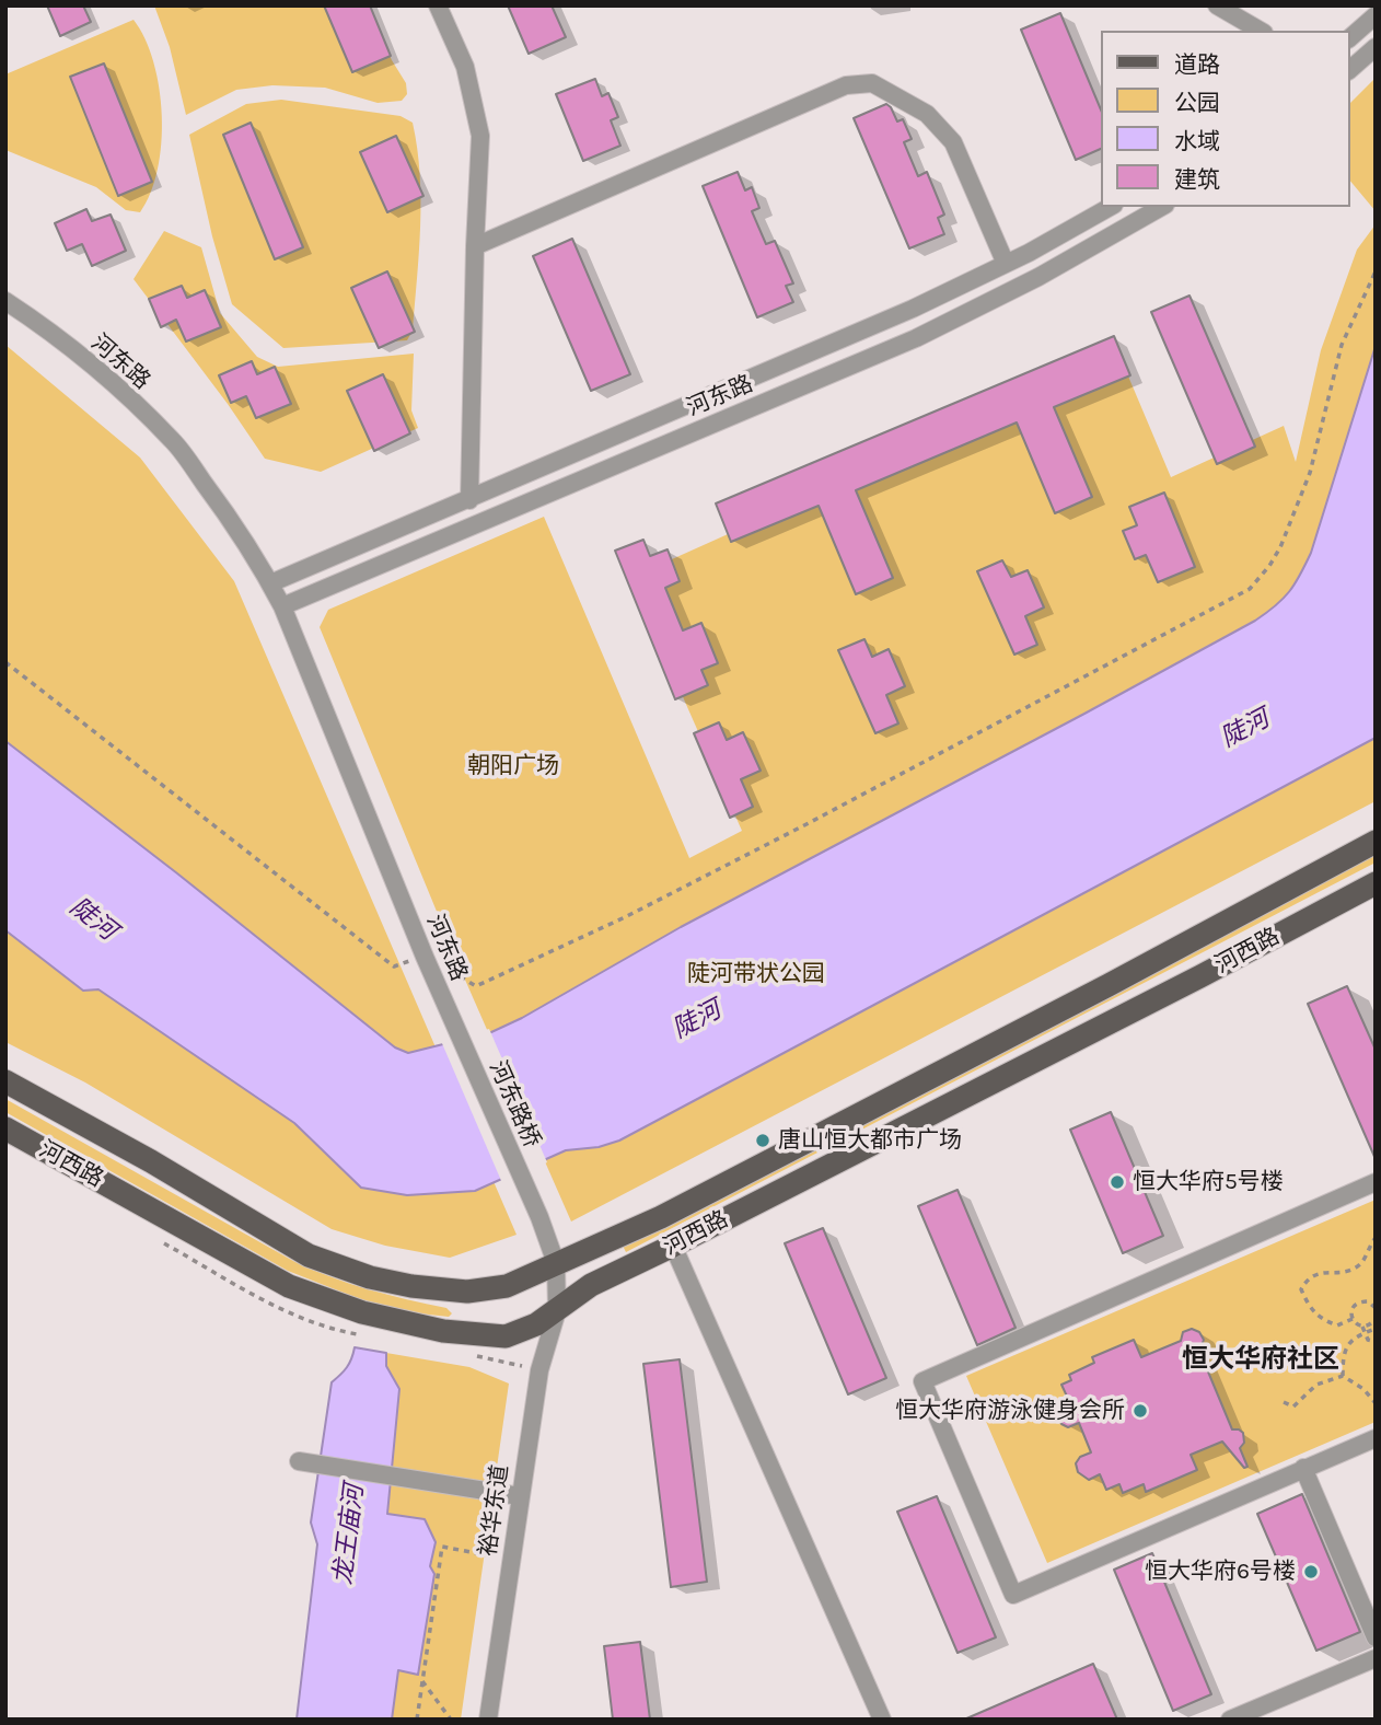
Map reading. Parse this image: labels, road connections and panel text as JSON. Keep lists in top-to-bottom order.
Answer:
{
  "streets": {
    "main road": ["河西路"],
    "street": ["河东路", "河东路桥", "裕华东道"]
  },
  "crossings": [
    ["河东路", "河东路桥"],
    ["河西路", "河东路桥"],
    ["河西路", "裕华东道"],
    ["河东路桥", "裕华东道"]
  ],
  "districts": ["恒大华府社区"],
  "water": ["陡河", "龙王庙河"],
  "parks": ["朝阳广场", "陡河带状公园"],
  "places": [
    "唐山恒大都市广场",
    "恒大华府5号楼",
    "恒大华府游泳健身会所",
    "恒大华府6号楼"
  ],
  "legend": [
    "道路",
    "公园",
    "水域",
    "建筑"
  ]
}
